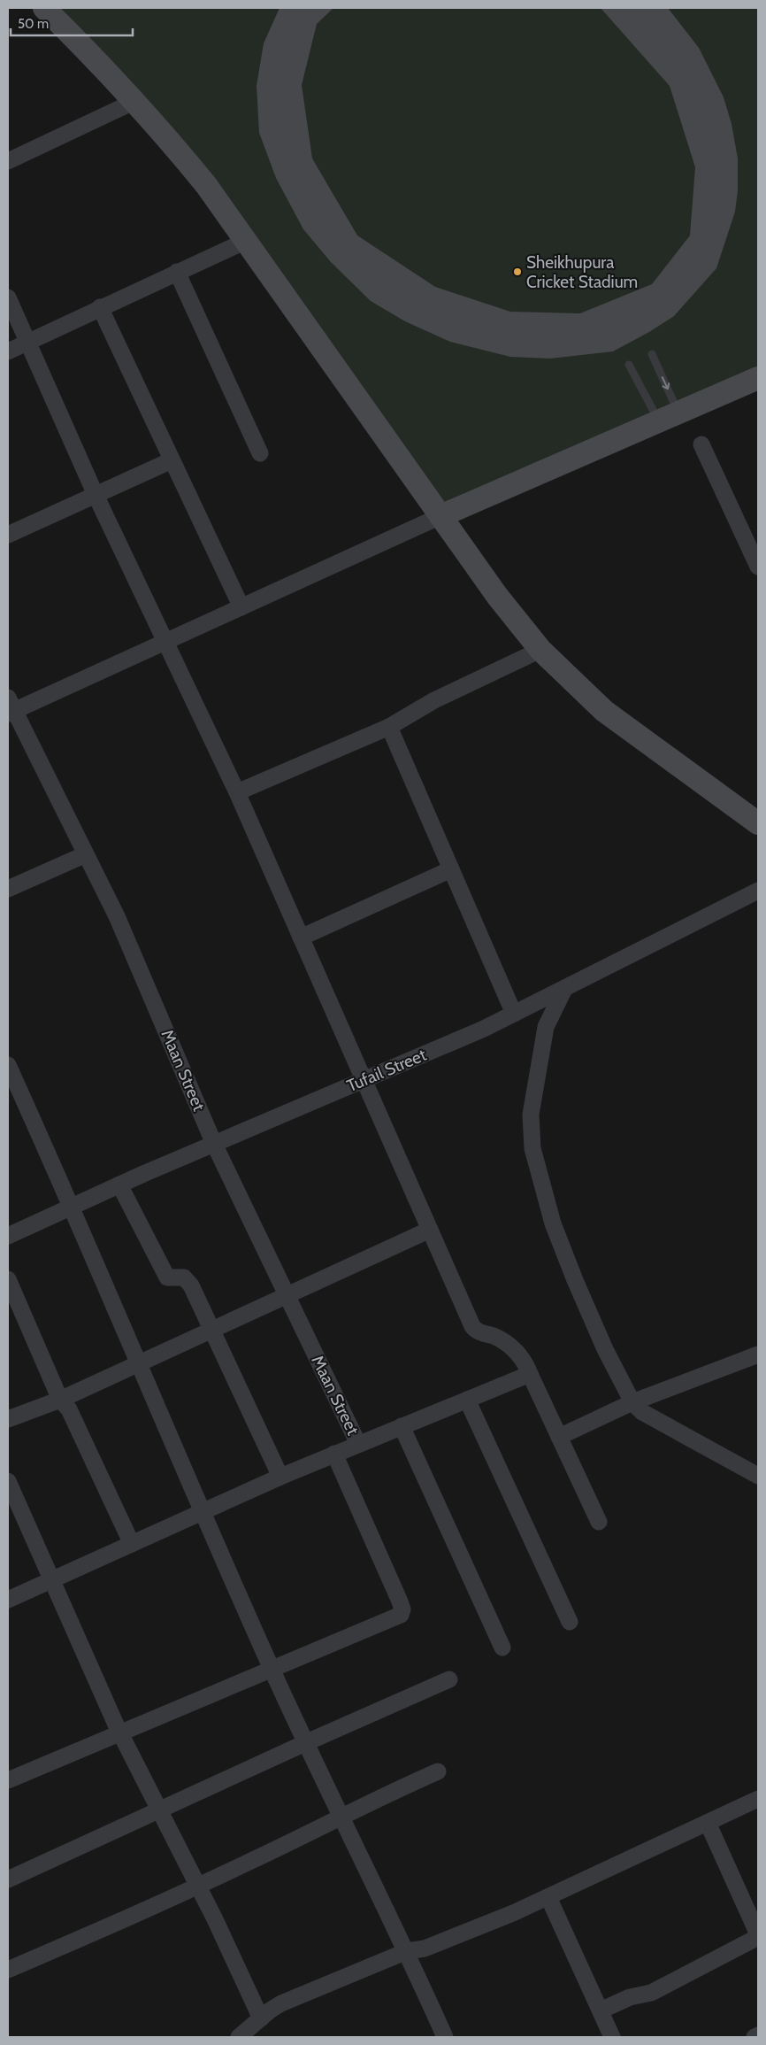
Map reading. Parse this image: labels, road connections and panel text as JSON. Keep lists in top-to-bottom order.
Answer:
{
  "streets": {
    "street": ["Maan Street", "Tufail Street"]
  },
  "crossings": [
    ["Maan Street", "Tufail Street"]
  ],
  "places": ["Sheikhupura Cricket Stadium"],
  "scale_bar": "50 m"
}
